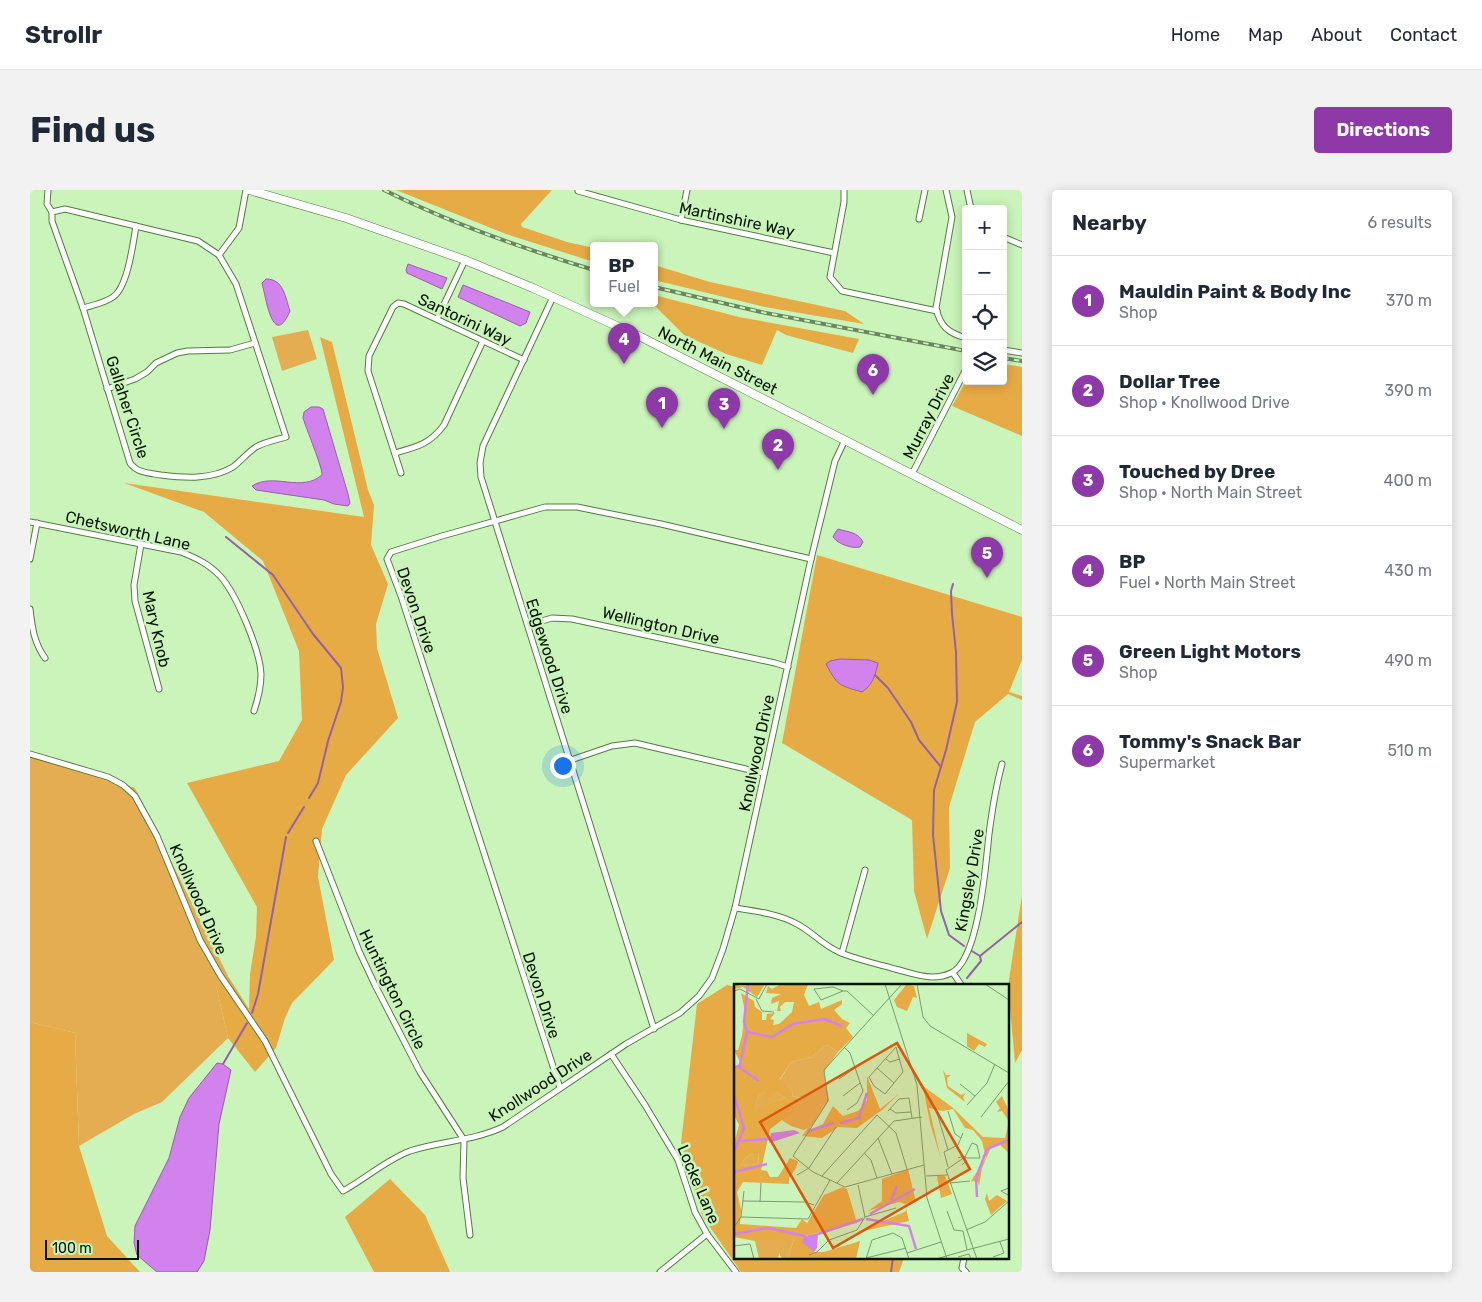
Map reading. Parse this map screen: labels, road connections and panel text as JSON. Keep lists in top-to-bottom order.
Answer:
{
  "streets": {
    "main road": ["North Main Street"],
    "street": [
      "Martinshire Way",
      "Santorini Way",
      "Gallaher Circle",
      "Murray Drive",
      "Chetsworth Lane",
      "Devon Drive",
      "Wellington Drive",
      "Mary Knob",
      "Edgewood Drive",
      "Knollwood Drive",
      "Kingsley Drive",
      "Huntington Circle",
      "Locke Lane"
    ]
  },
  "crossings": [
    ["Santorini Way", "Edgewood Drive"],
    ["North Main Street", "Murray Drive"],
    ["North Main Street", "Edgewood Drive"],
    ["North Main Street", "Knollwood Drive"],
    ["Chetsworth Lane", "Mary Knob"],
    ["Devon Drive", "Edgewood Drive"],
    ["Devon Drive", "Knollwood Drive"],
    ["Wellington Drive", "Edgewood Drive"],
    ["Wellington Drive", "Knollwood Drive"],
    ["Edgewood Drive", "Knollwood Drive"],
    ["Knollwood Drive", "Huntington Circle"],
    ["Knollwood Drive", "Locke Lane"]
  ],
  "scale_bar": "100 m",
  "page": {
    "header": "Strollr",
    "nav": [
      "Home",
      "Map",
      "About",
      "Contact"
    ],
    "buttons": "Directions",
    "title": "Find us",
    "heading": ["Nearby", "6 results"],
    "map_buttons": ["+", "−"],
    "popup": ["BP", "Fuel"],
    "list": [
      {
        "mark": "1",
        "name": "Mauldin Paint & Body Inc",
        "note": "Shop",
        "value": "370 m"
      },
      {
        "mark": "2",
        "name": "Dollar Tree",
        "note": "Shop · Knollwood Drive",
        "value": "390 m"
      },
      {
        "mark": "3",
        "name": "Touched by Dree",
        "note": "Shop · North Main Street",
        "value": "400 m"
      },
      {
        "mark": "4",
        "name": "BP",
        "note": "Fuel · North Main Street",
        "value": "430 m"
      },
      {
        "mark": "5",
        "name": "Green Light Motors",
        "note": "Shop",
        "value": "490 m"
      },
      {
        "mark": "6",
        "name": "Tommy's Snack Bar",
        "note": "Supermarket",
        "value": "510 m"
      }
    ],
    "pins": [
      "4",
      "6",
      "1",
      "3",
      "2",
      "5"
    ],
    "scale": "100 m"
  }
}
